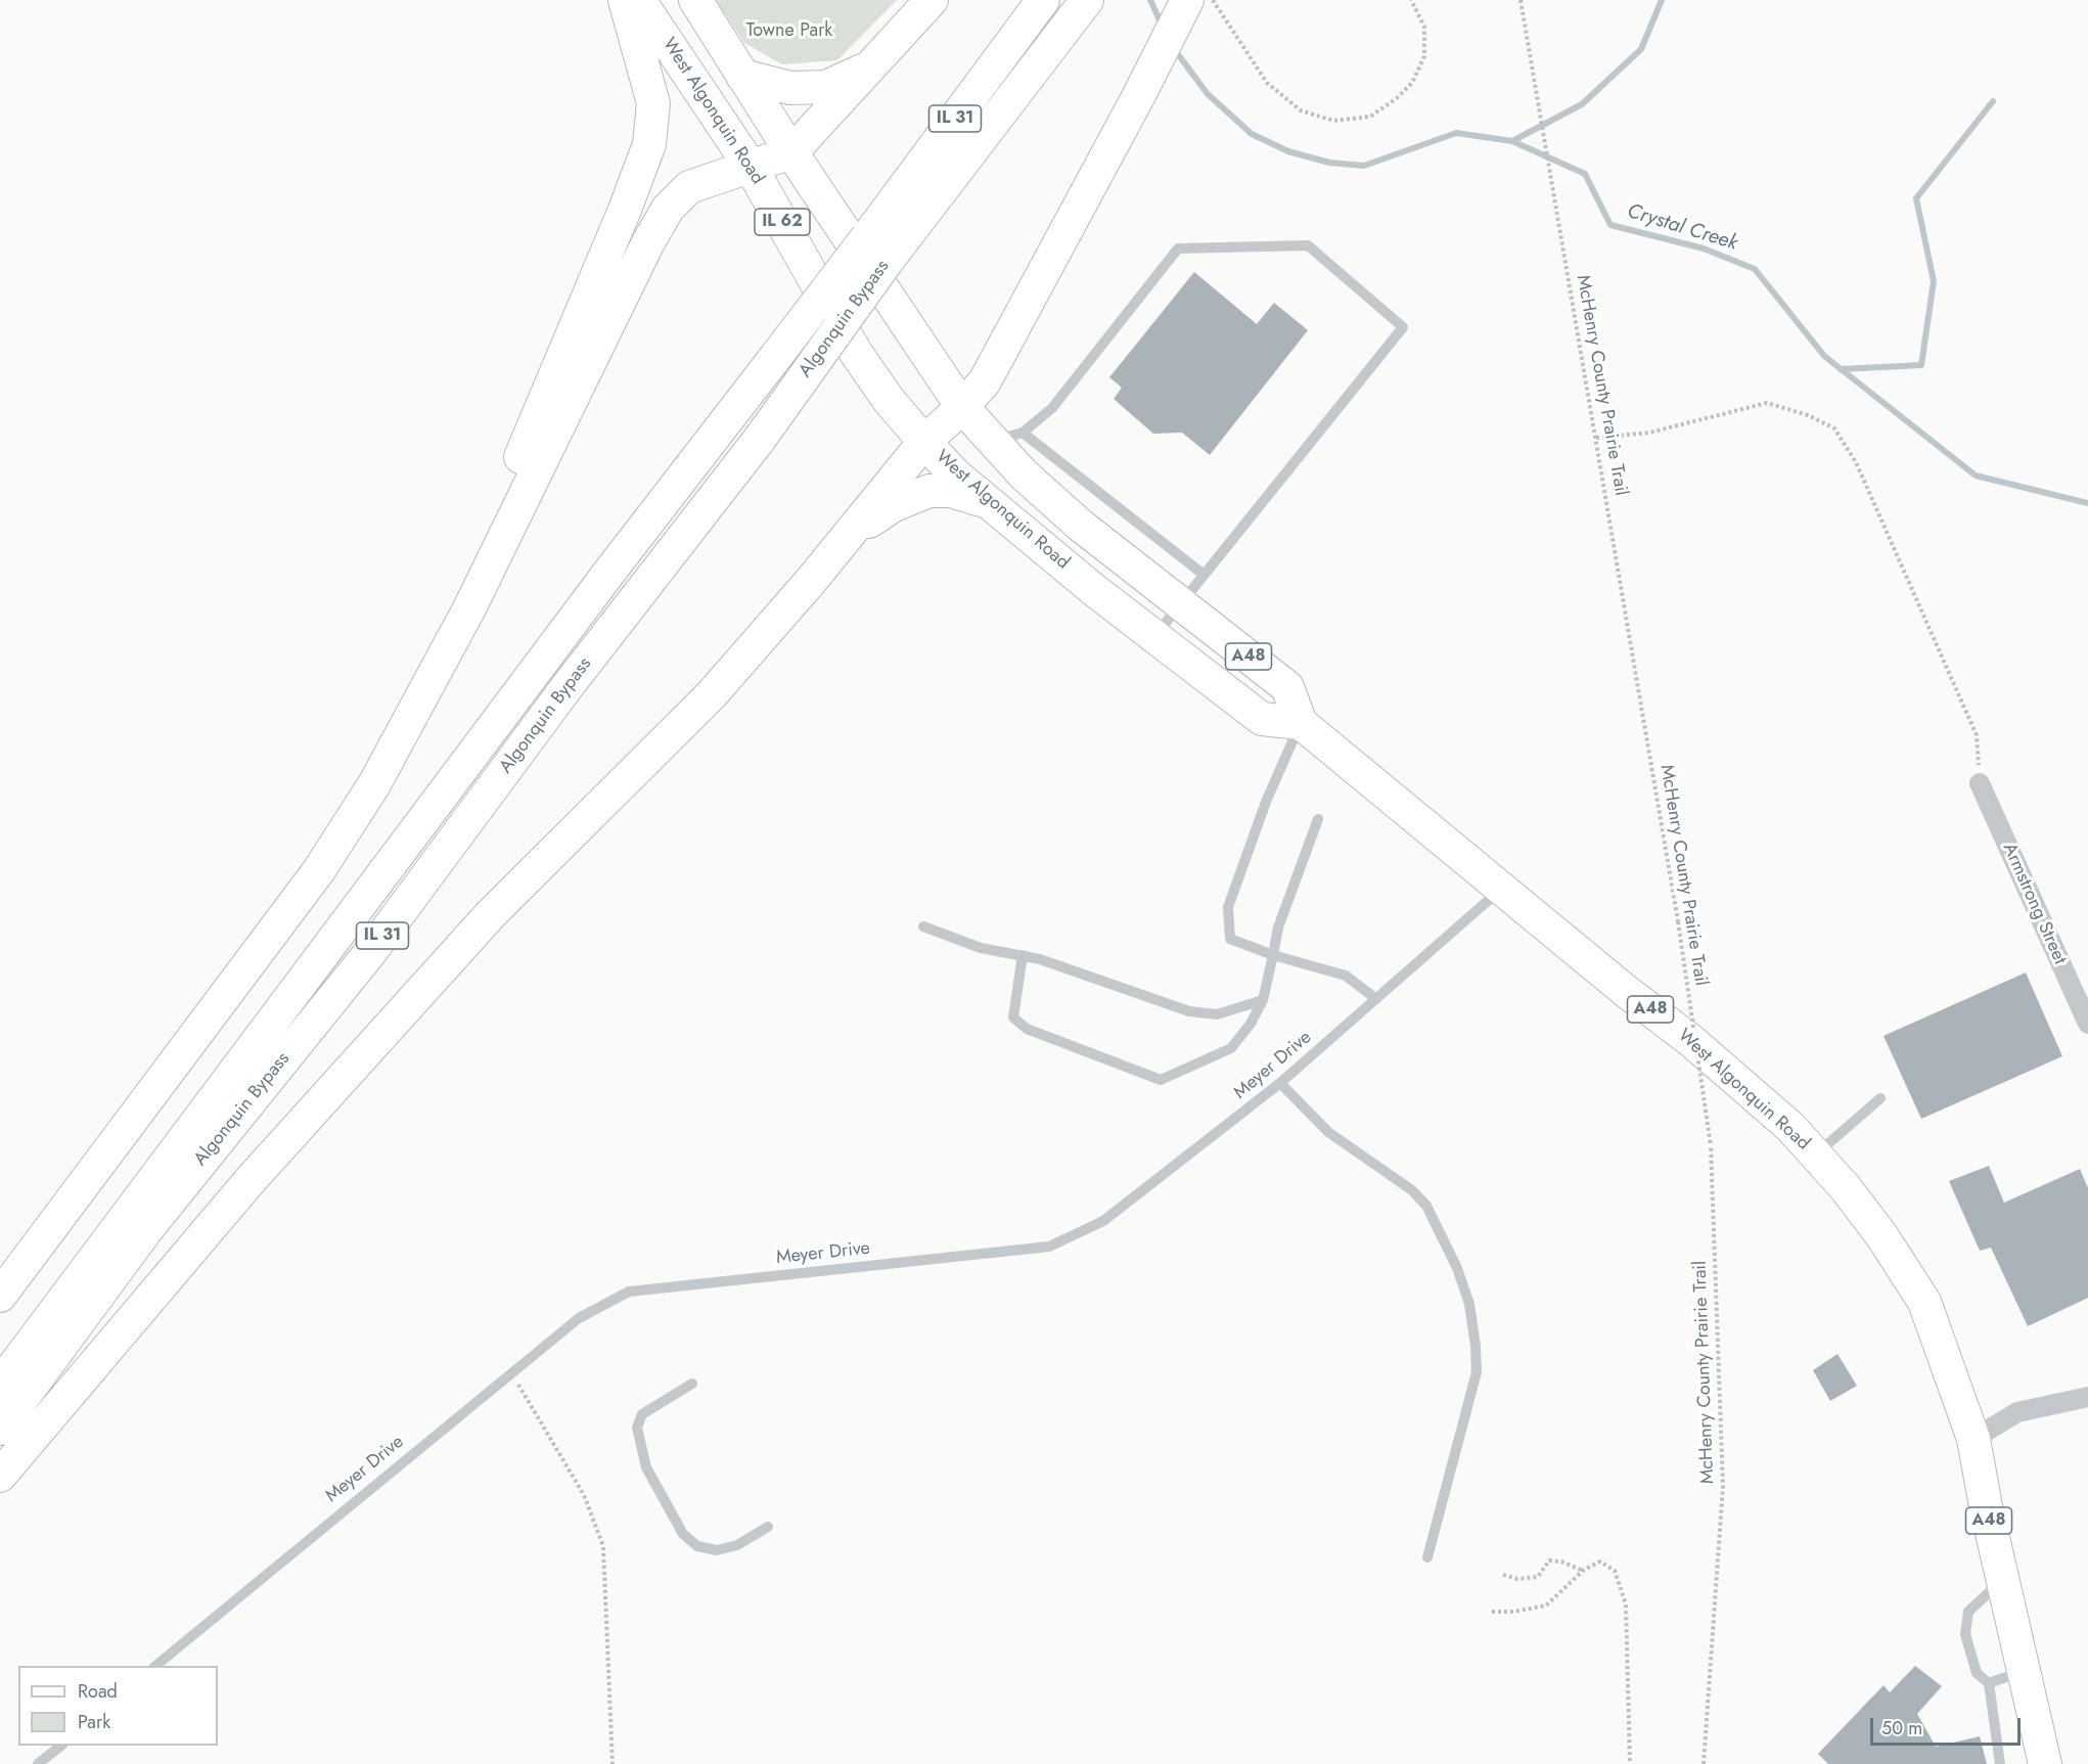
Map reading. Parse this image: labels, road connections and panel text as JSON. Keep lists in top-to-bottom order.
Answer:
{
  "streets": {
    "main road": [
      "West Algonquin Road",
      "IL 31",
      "IL 62",
      "Algonquin Bypass",
      "A48"
    ],
    "street": ["Armstrong Street"],
    "lane": ["Meyer Drive"],
    "path": ["McHenry County Prairie Trail"]
  },
  "crossings": [
    ["West Algonquin Road", "Meyer Drive"]
  ],
  "water": ["Crystal Creek"],
  "parks": ["Towne Park"],
  "legend": ["Road", "Park"],
  "scale_bar": "50 m"
}
